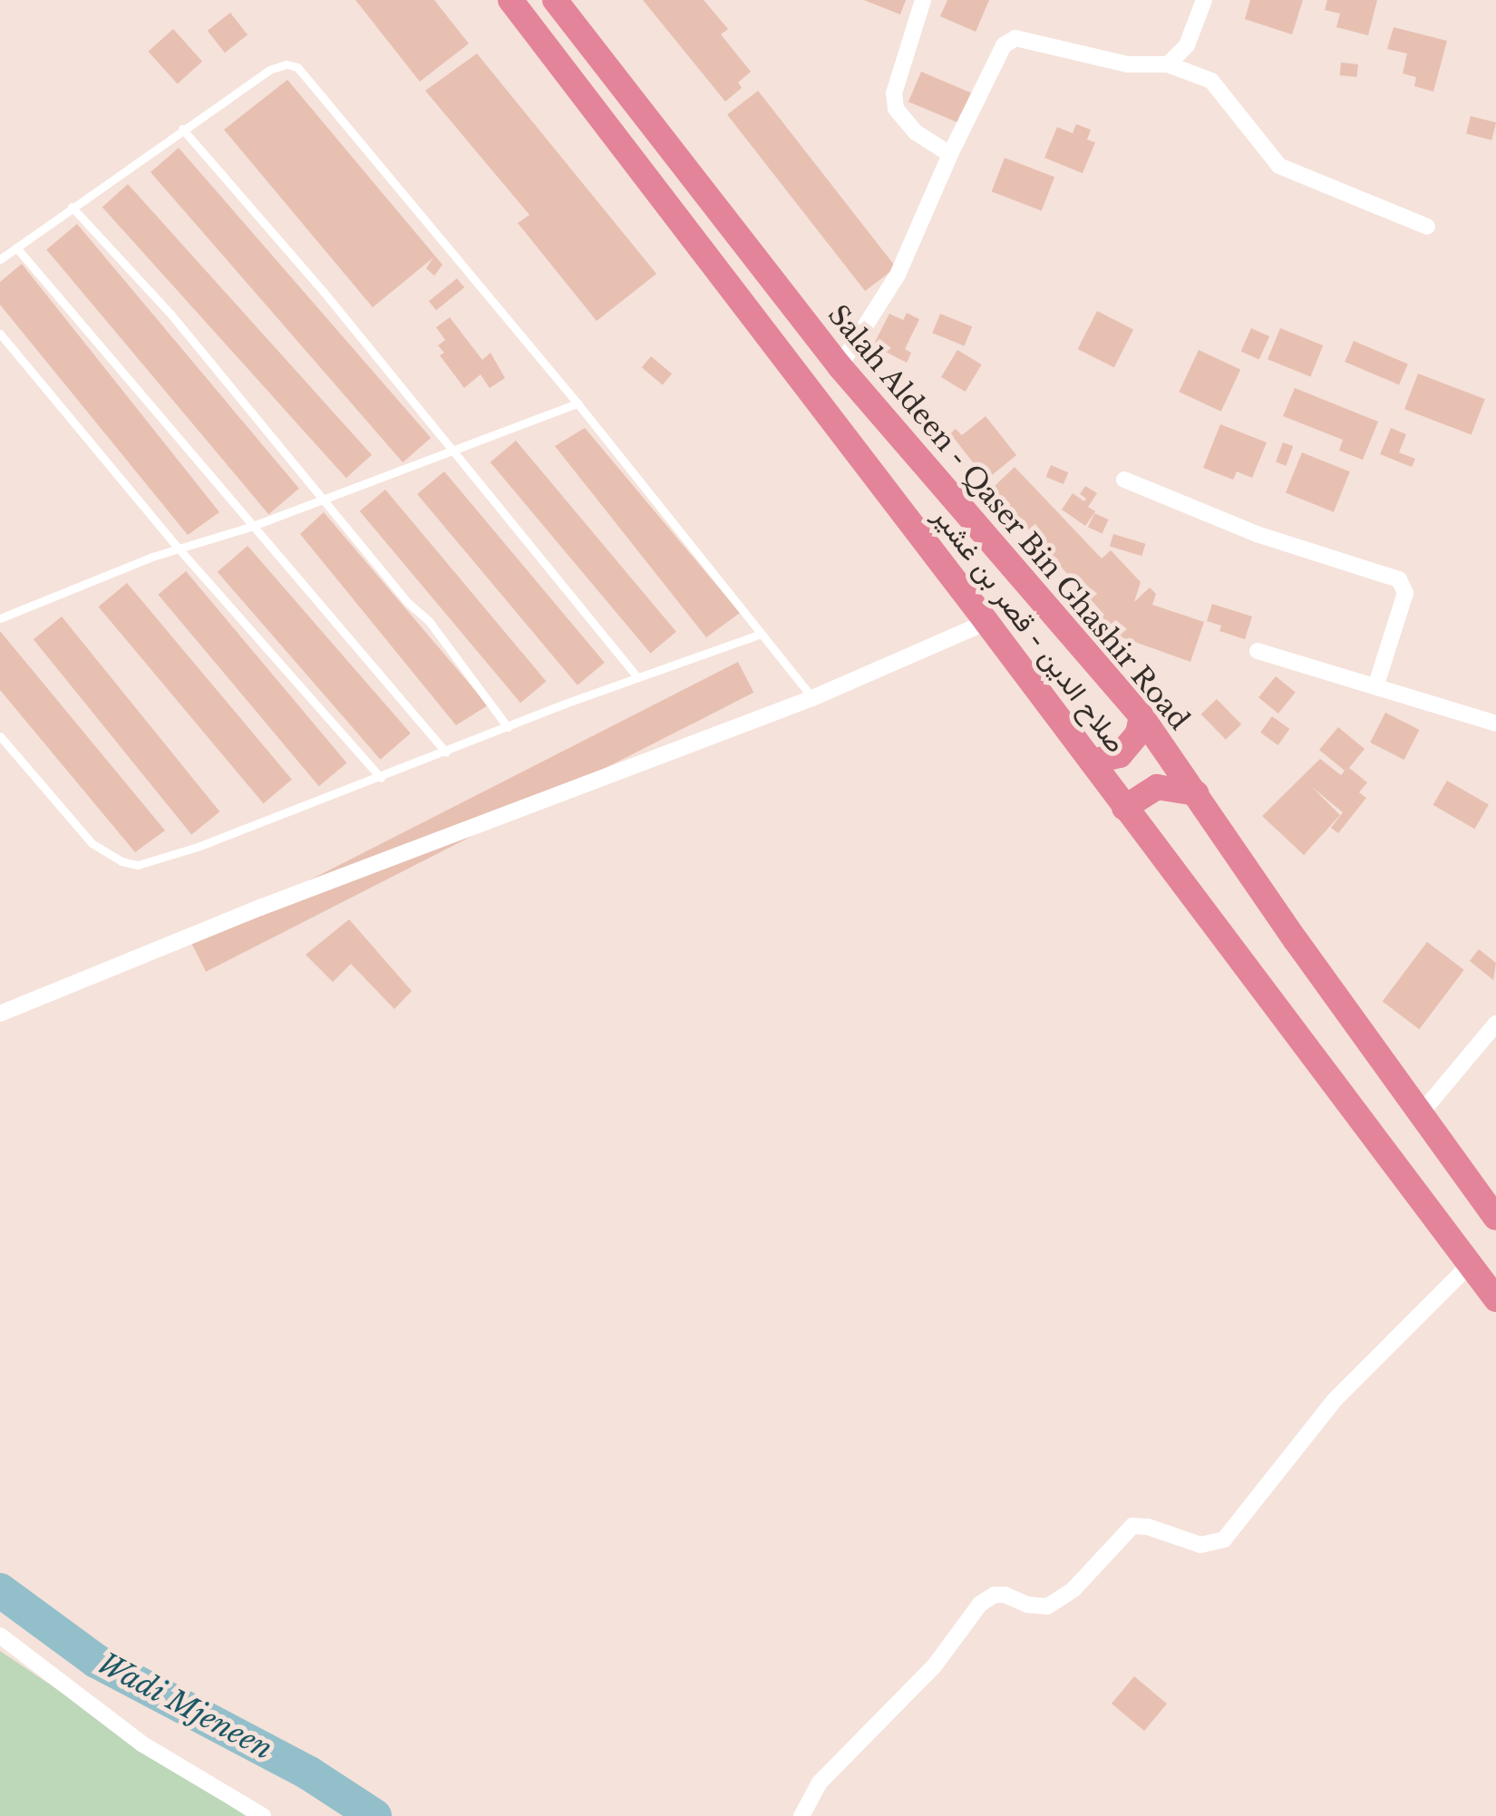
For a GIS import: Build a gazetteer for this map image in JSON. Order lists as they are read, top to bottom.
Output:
{
  "streets": {
    "highway": ["Salah Aldeen - Qaser Bin Ghashir Road", "صلاح الدين - قصر بن غشير"]
  },
  "water": ["Wadi Mjeneen"]
}
